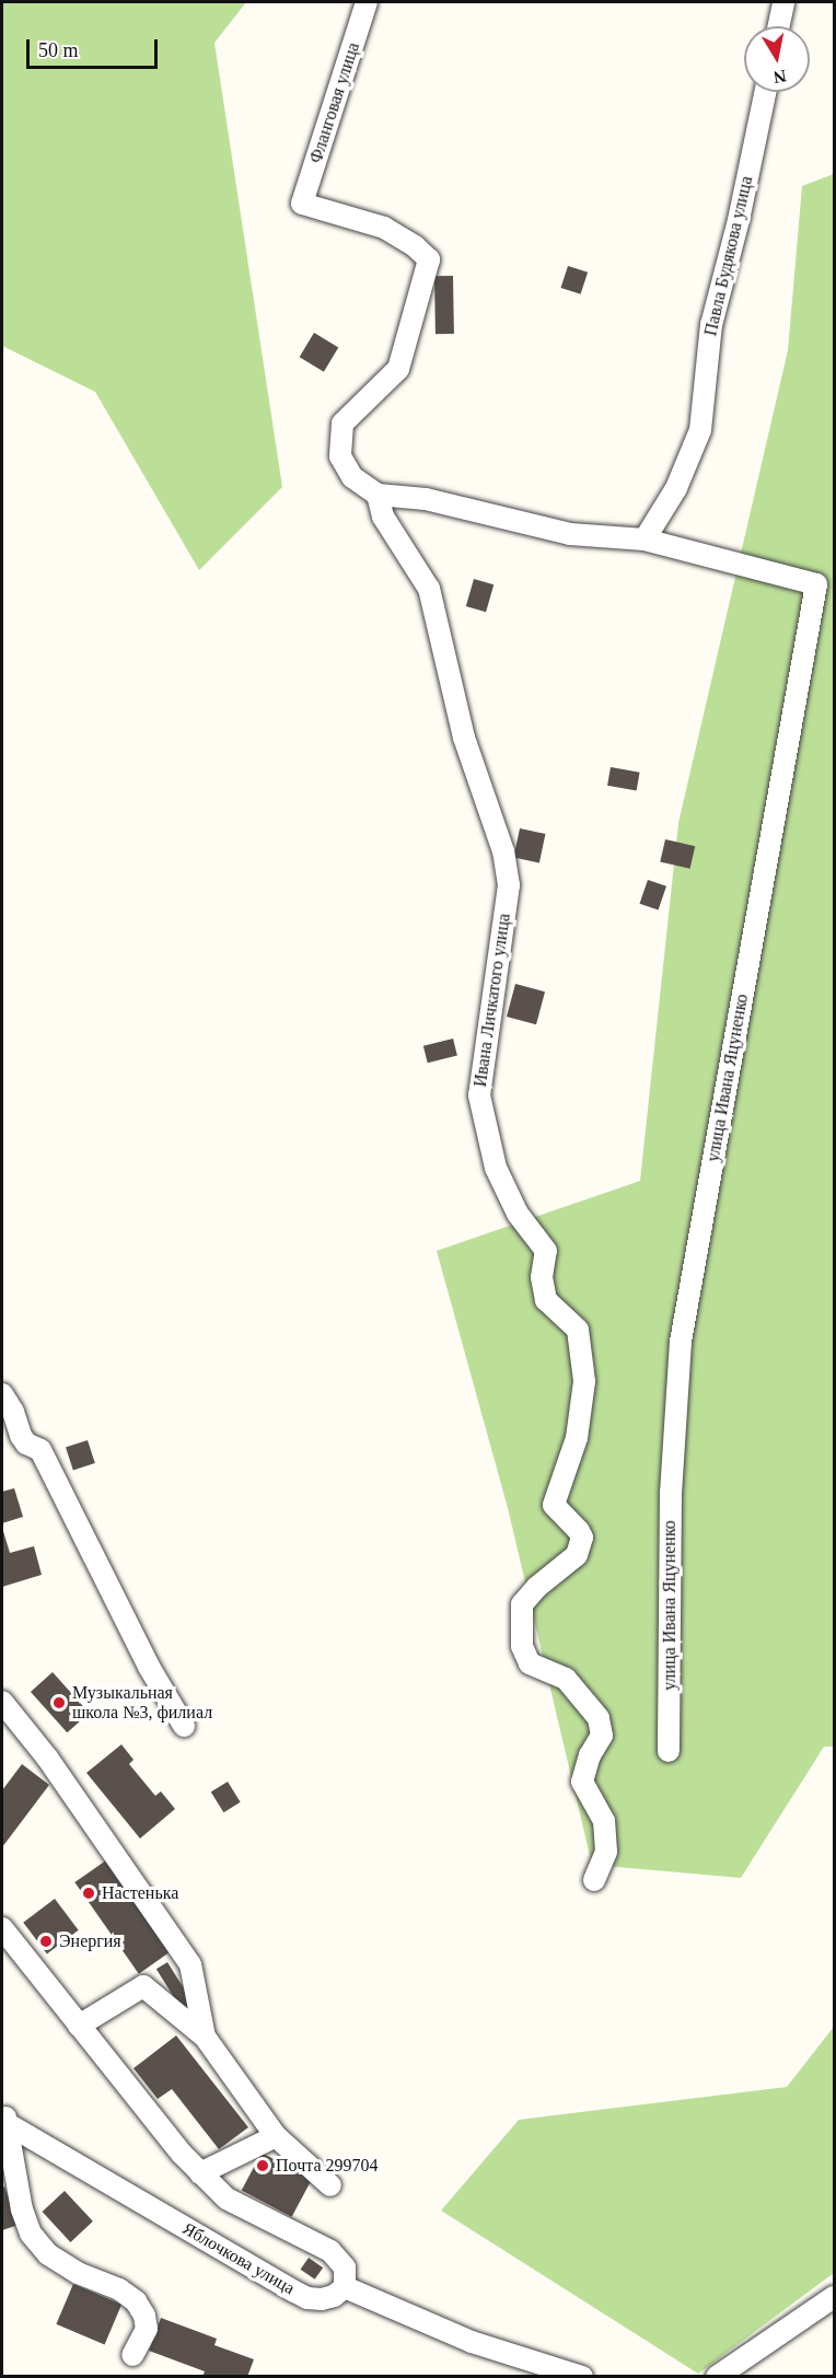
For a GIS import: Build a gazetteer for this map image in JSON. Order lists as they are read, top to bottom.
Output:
{
  "streets": {
    "street": [
      "Фланговая улица",
      "Павла Будякова улица",
      "Ивана Личкатого улица",
      "улица Ивана Яцуненко",
      "Яблочкова улица"
    ]
  },
  "crossings": [
    ["Фланговая улица", "Ивана Личкатого улица"],
    ["Павла Будякова улица", "улица Ивана Яцуненко"]
  ],
  "places": [
    "Музыкальная школа №3, филиал",
    "Настенька",
    "Энергия",
    "Почта 299704"
  ],
  "scale_bar": "50 m",
  "north": "bottom"
}
